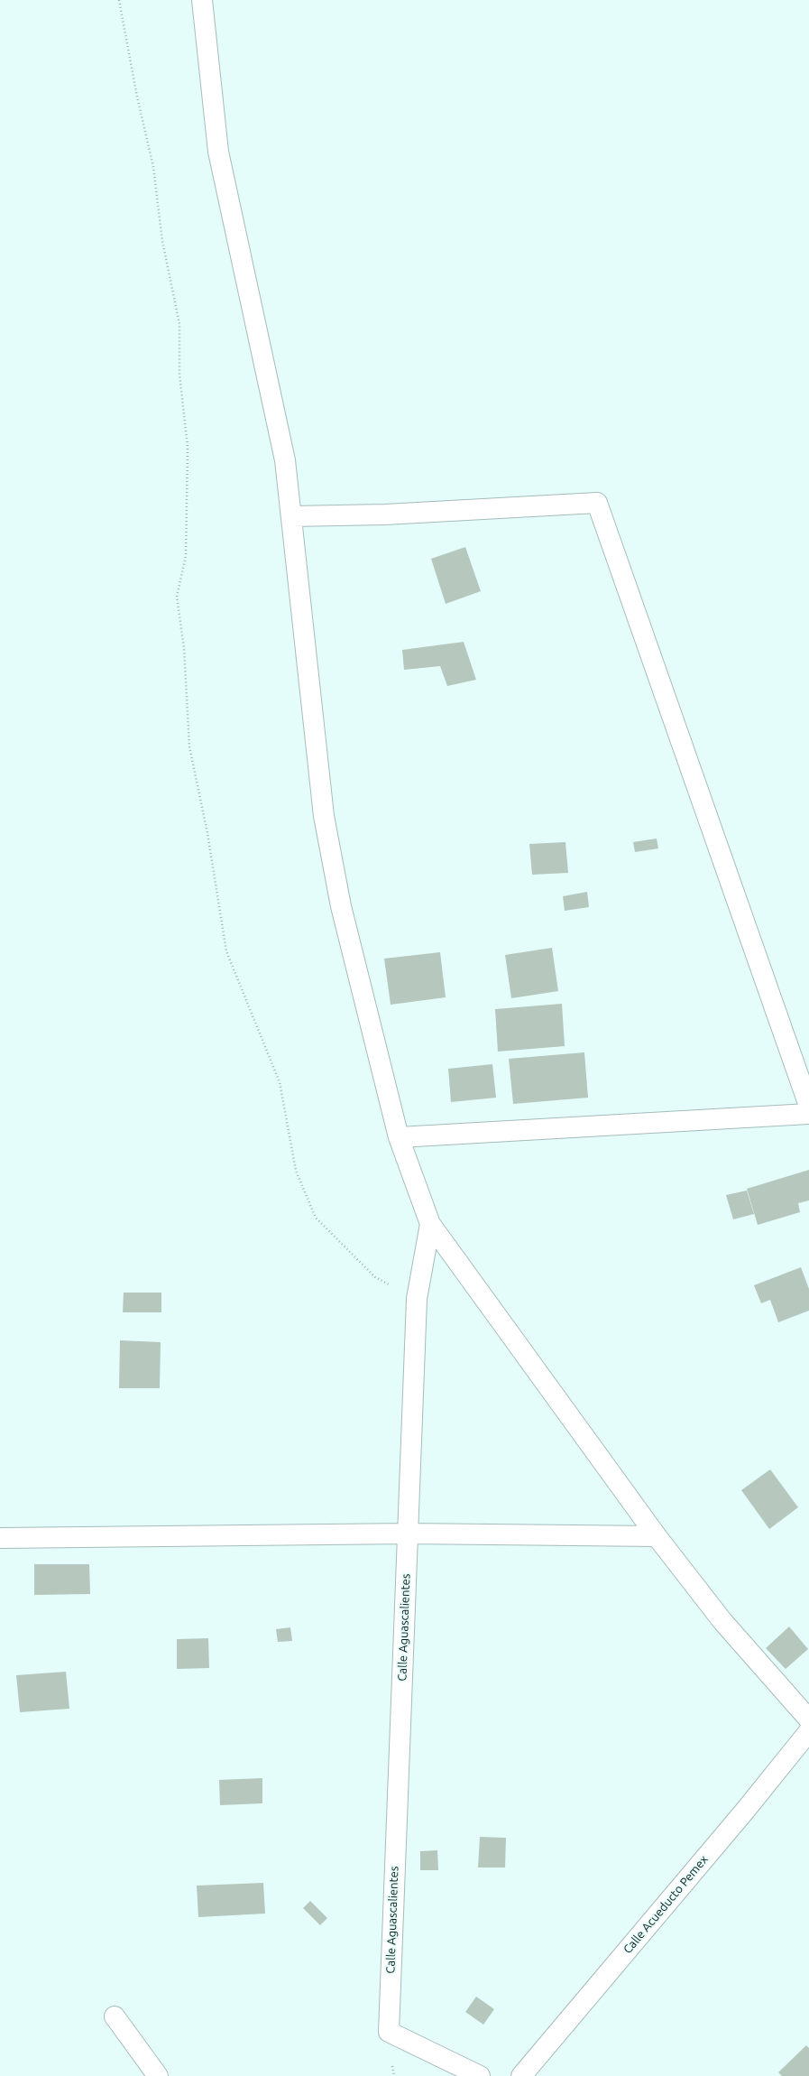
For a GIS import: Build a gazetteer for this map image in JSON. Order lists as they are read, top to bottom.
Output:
{
  "streets": {
    "street": ["Calle Aguascalientes", "Calle Acueducto Pemex"]
  }
}
